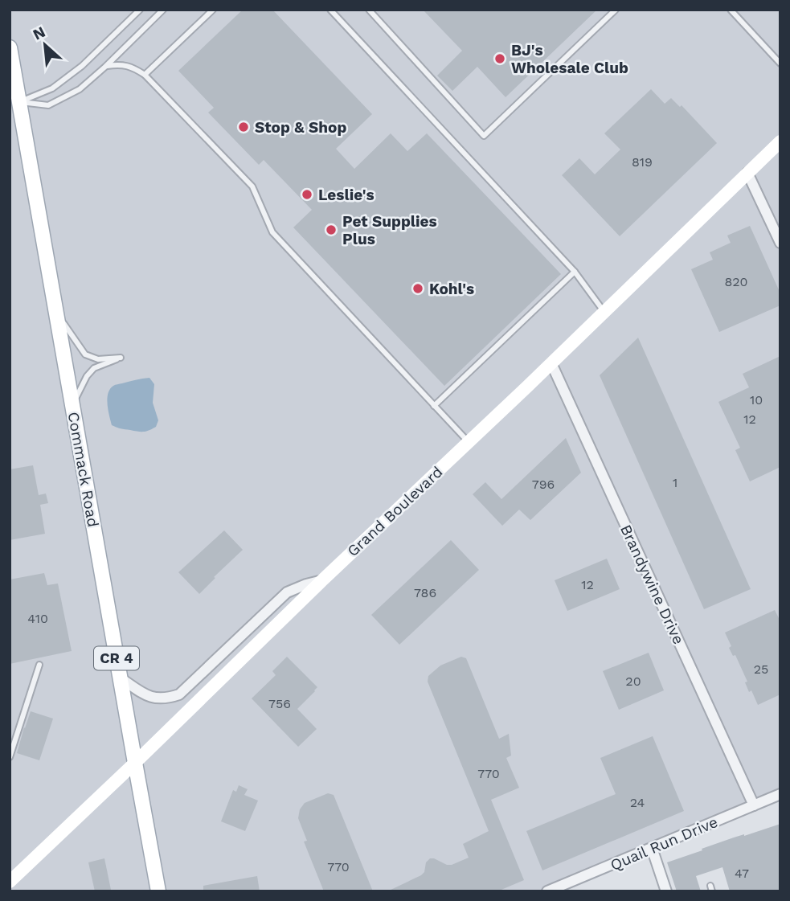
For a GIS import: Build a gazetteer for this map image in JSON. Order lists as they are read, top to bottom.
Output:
{
  "streets": {
    "main road": ["Commack Road", "CR 4"],
    "street": ["Grand Boulevard", "Brandywine Drive", "Quail Run Drive"]
  },
  "crossings": [
    ["Commack Road", "Grand Boulevard"],
    ["Grand Boulevard", "Brandywine Drive"],
    ["Brandywine Drive", "Quail Run Drive"]
  ],
  "places": [
    "BJ's Wholesale Club",
    "Stop & Shop",
    "Leslie's",
    "Pet Supplies Plus",
    "Kohl's"
  ],
  "house_numbers": [
    "819",
    "820",
    "10",
    "12",
    "1",
    "796",
    "12",
    "786",
    "410",
    "25",
    "20",
    "756",
    "770",
    "24",
    "770",
    "47"
  ],
  "north": "top left"
}
